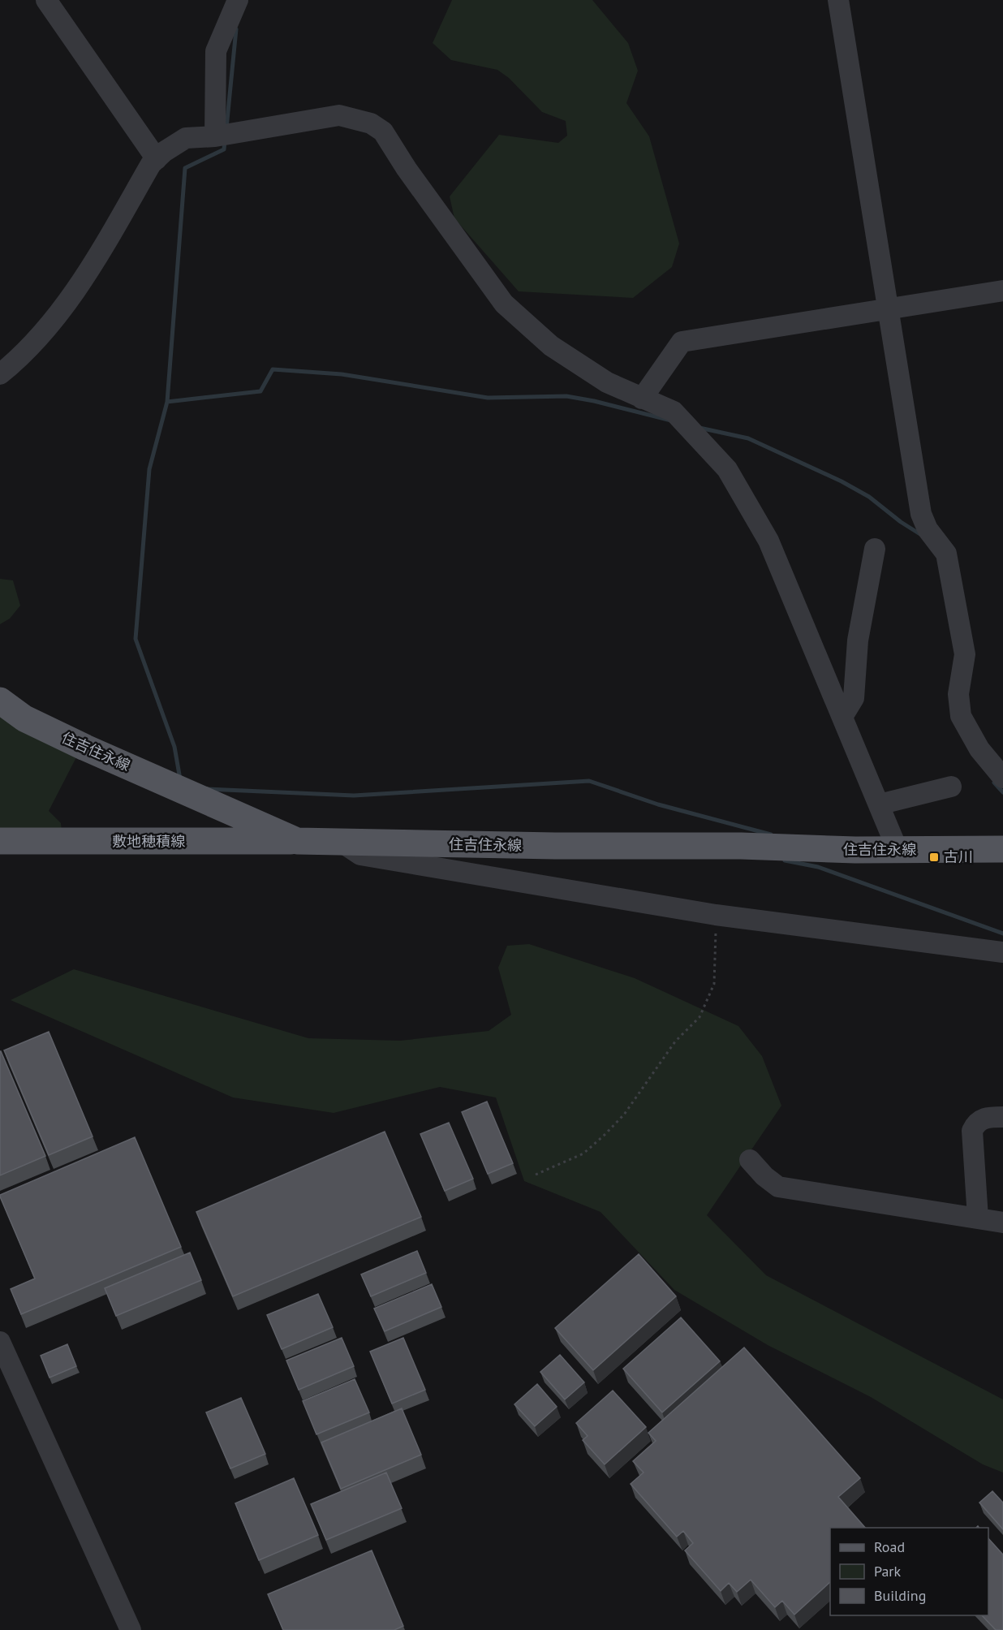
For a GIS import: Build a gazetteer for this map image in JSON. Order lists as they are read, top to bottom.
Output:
{
  "streets": {
    "main road": ["住吉住永線", "敷地穂積線"]
  },
  "crossings": [
    ["住吉住永線", "敷地穂積線"]
  ],
  "places": {
    "transit": ["古川"]
  },
  "legend": ["Road", "Park", "Building"]
}
